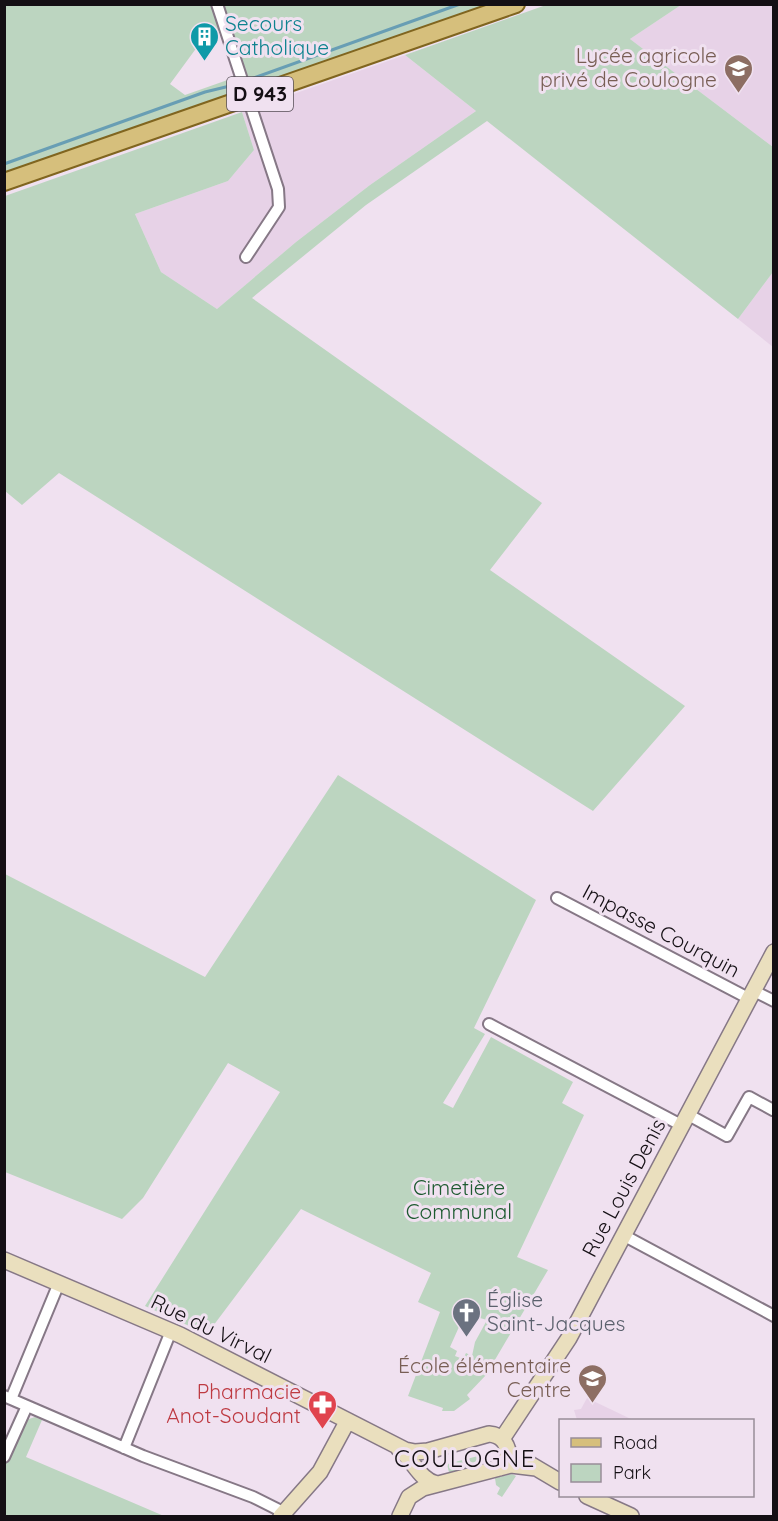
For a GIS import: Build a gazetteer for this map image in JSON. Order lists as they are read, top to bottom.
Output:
{
  "streets": {
    "main road": ["D 943"],
    "street": ["Impasse Courquin", "Rue Louis Denis", "Rue du Virval"]
  },
  "crossings": [
    ["Impasse Courquin", "Rue Louis Denis"]
  ],
  "districts": ["COULOGNE"],
  "parks": ["Cimetière Communal"],
  "places": {
    "building": ["Secours Catholique"],
    "school or university": ["Lycée agricole privé de Coulogne", "École élémentaire Centre"],
    "church": ["Église Saint-Jacques"],
    "pharmacy": ["Pharmacie Anot-Soudant"]
  },
  "legend": ["Road", "Park"]
}
